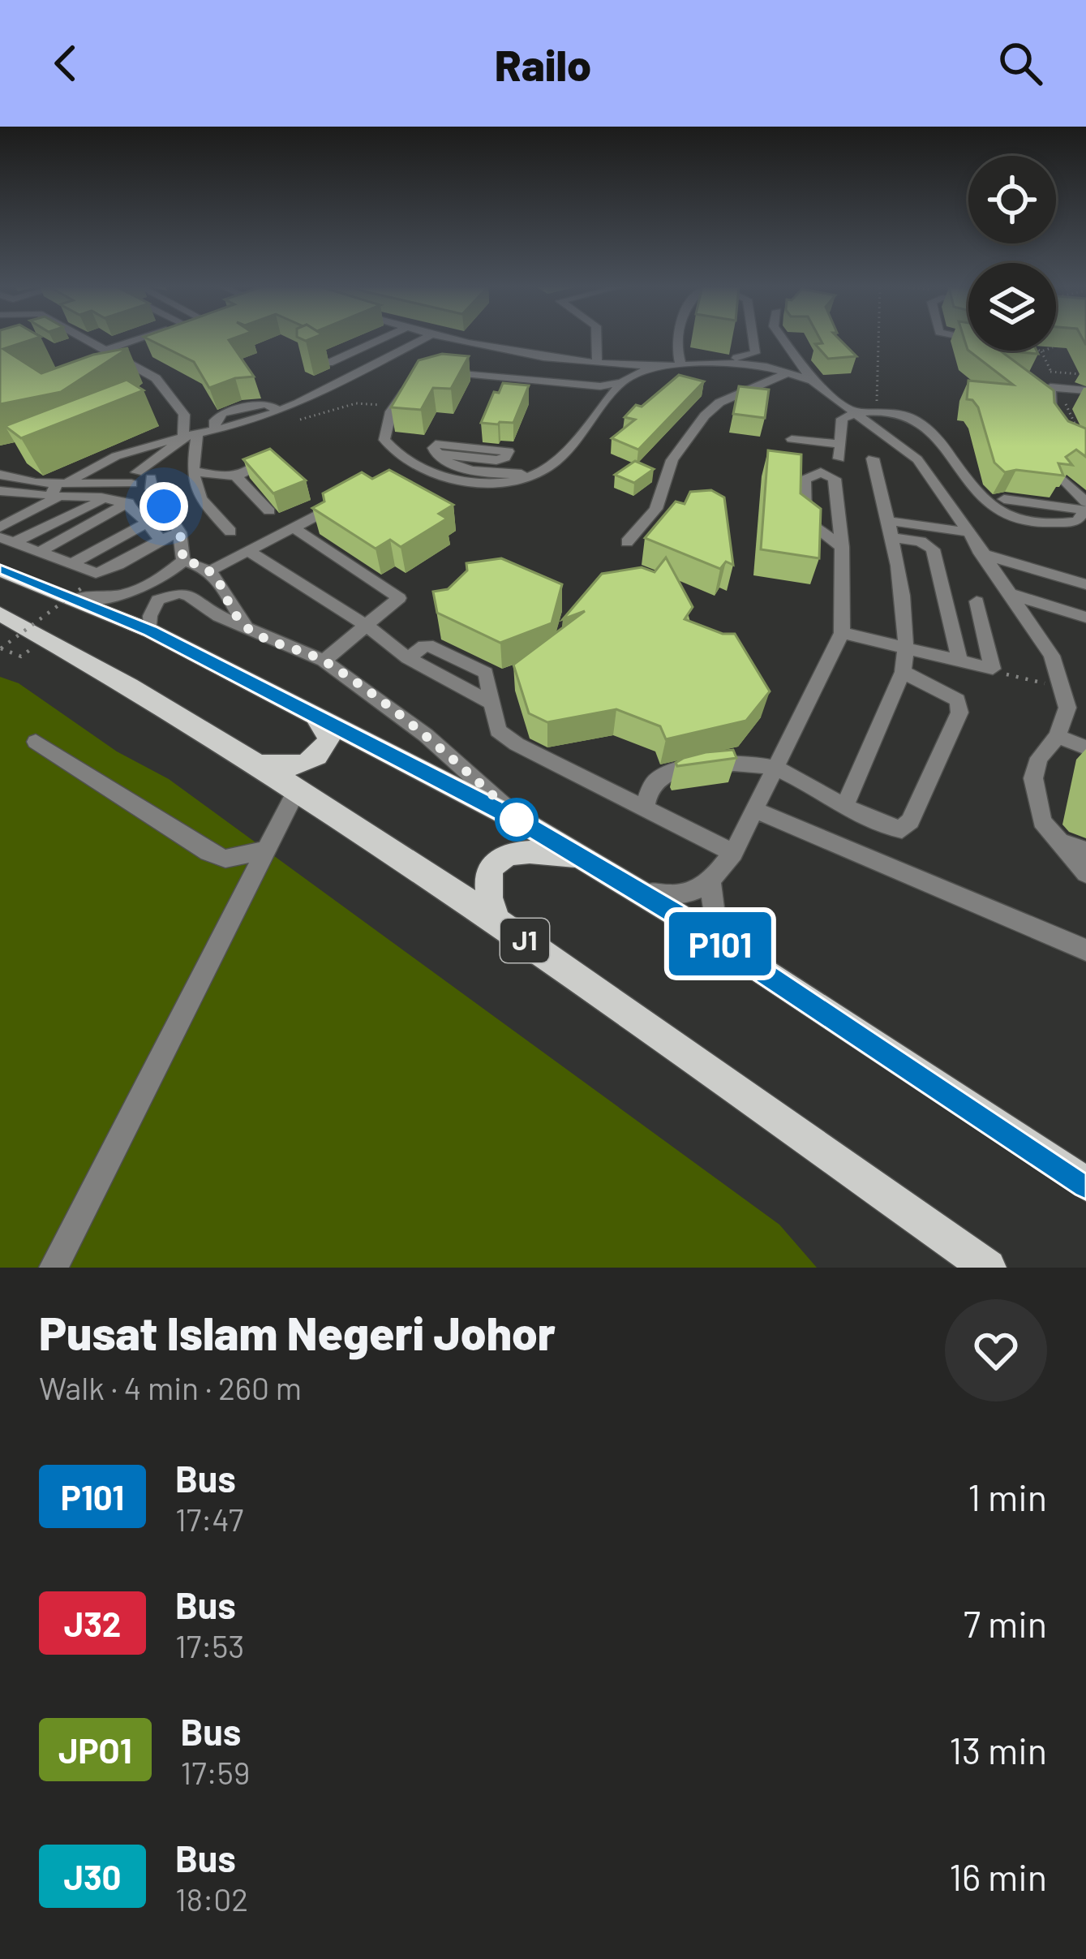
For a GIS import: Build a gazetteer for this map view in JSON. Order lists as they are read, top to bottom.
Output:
{
  "streets": {
    "main road": ["J1"]
  },
  "lines": ["bus line P101"],
  "page": {
    "header": "Railo",
    "on_map": "P101",
    "heading": ["Pusat Islam Negeri Johor", "Walk · 4 min · 260 m"],
    "list": [
      {
        "mark": "P101",
        "name": "Bus",
        "note": "17:47",
        "value": "1 min"
      },
      {
        "mark": "J32",
        "name": "Bus",
        "note": "17:53",
        "value": "7 min"
      },
      {
        "mark": "JPO1",
        "name": "Bus",
        "note": "17:59",
        "value": "13 min"
      },
      {
        "mark": "J30",
        "name": "Bus",
        "note": "18:02",
        "value": "16 min"
      }
    ]
  }
}
